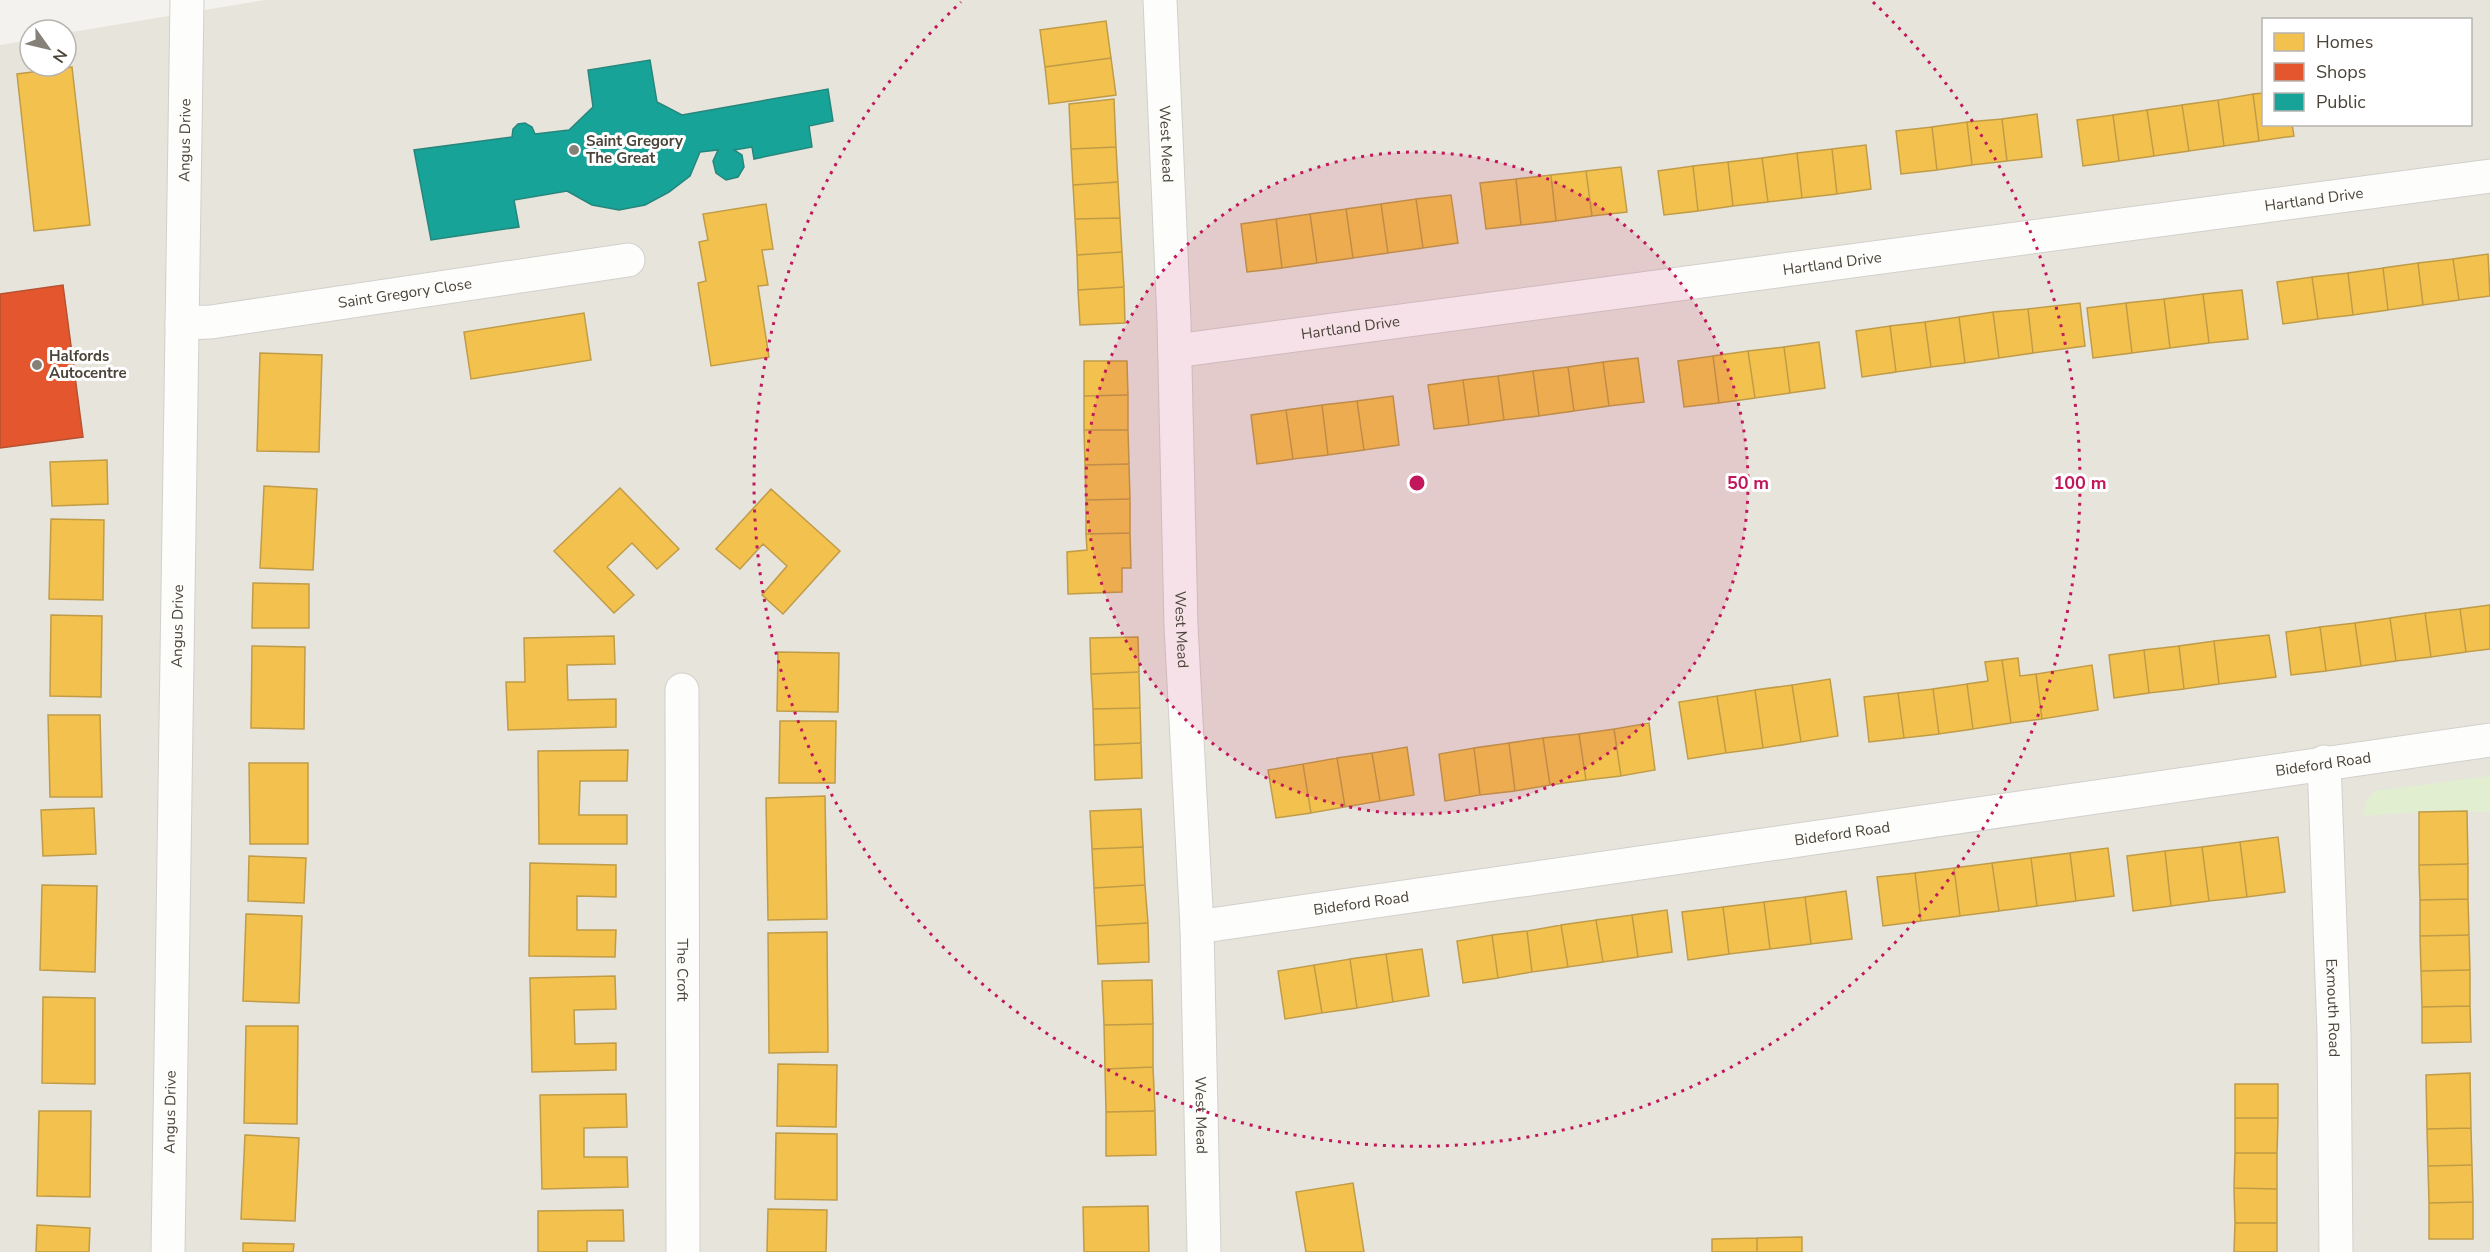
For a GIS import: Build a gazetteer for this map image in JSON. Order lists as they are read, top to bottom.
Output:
{
  "streets": {
    "street": [
      "Angus Drive",
      "West Mead",
      "Hartland Drive",
      "Saint Gregory Close",
      "Bideford Road",
      "The Croft",
      "Exmouth Road"
    ]
  },
  "crossings": [
    ["Angus Drive", "Saint Gregory Close"],
    ["West Mead", "Hartland Drive"],
    ["West Mead", "Bideford Road"],
    ["Bideford Road", "Exmouth Road"]
  ],
  "places": ["Saint Gregory The Great", "Halfords Autocentre"],
  "legend": ["Homes", "Shops", "Public"],
  "north": "bottom right",
  "rings": ["50 m", "100 m"]
}
